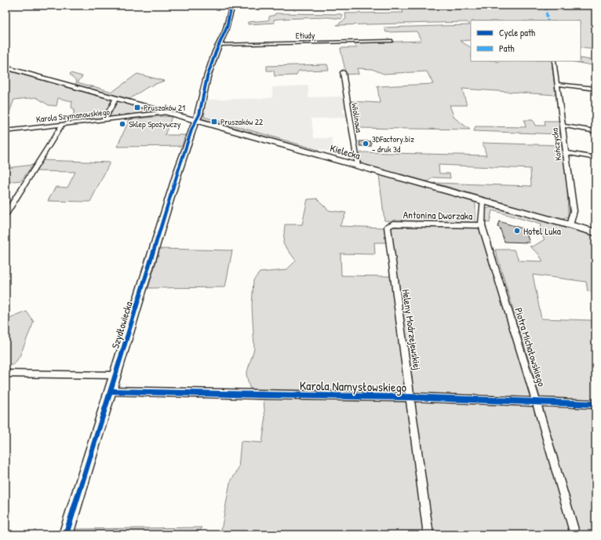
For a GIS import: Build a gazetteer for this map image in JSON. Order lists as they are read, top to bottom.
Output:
{
  "streets": {
    "street": [
      "Etiudy",
      "Karola Szymanowskiego",
      "Wiolinowa",
      "Kończycka",
      "Kielecka",
      "Antonina Dworzaka",
      "Szydłowiecka",
      "Heleny Modrzejewskiej",
      "Piotra Michałowskiego",
      "Karola Namysłowskiego"
    ]
  },
  "crossings": [
    ["Etiudy", "Szydłowiecka"],
    ["Karola Szymanowskiego", "Kielecka"],
    ["Wiolinowa", "Kielecka"],
    ["Kończycka", "Kielecka"],
    ["Kielecka", "Szydłowiecka"],
    ["Kielecka", "Piotra Michałowskiego"],
    ["Antonina Dworzaka", "Heleny Modrzejewskiej"],
    ["Antonina Dworzaka", "Piotra Michałowskiego"],
    ["Szydłowiecka", "Karola Namysłowskiego"],
    ["Heleny Modrzejewskiej", "Karola Namysłowskiego"],
    ["Piotra Michałowskiego", "Karola Namysłowskiego"]
  ],
  "places": {
    "transit": ["Pruszaków 21", "Pruszaków 22"],
    "other": ["Sklep Spożywczy", "3DFactory.biz - druk 3d", "Hotel Luka"]
  },
  "legend": ["Cycle path", "Path"]
}
